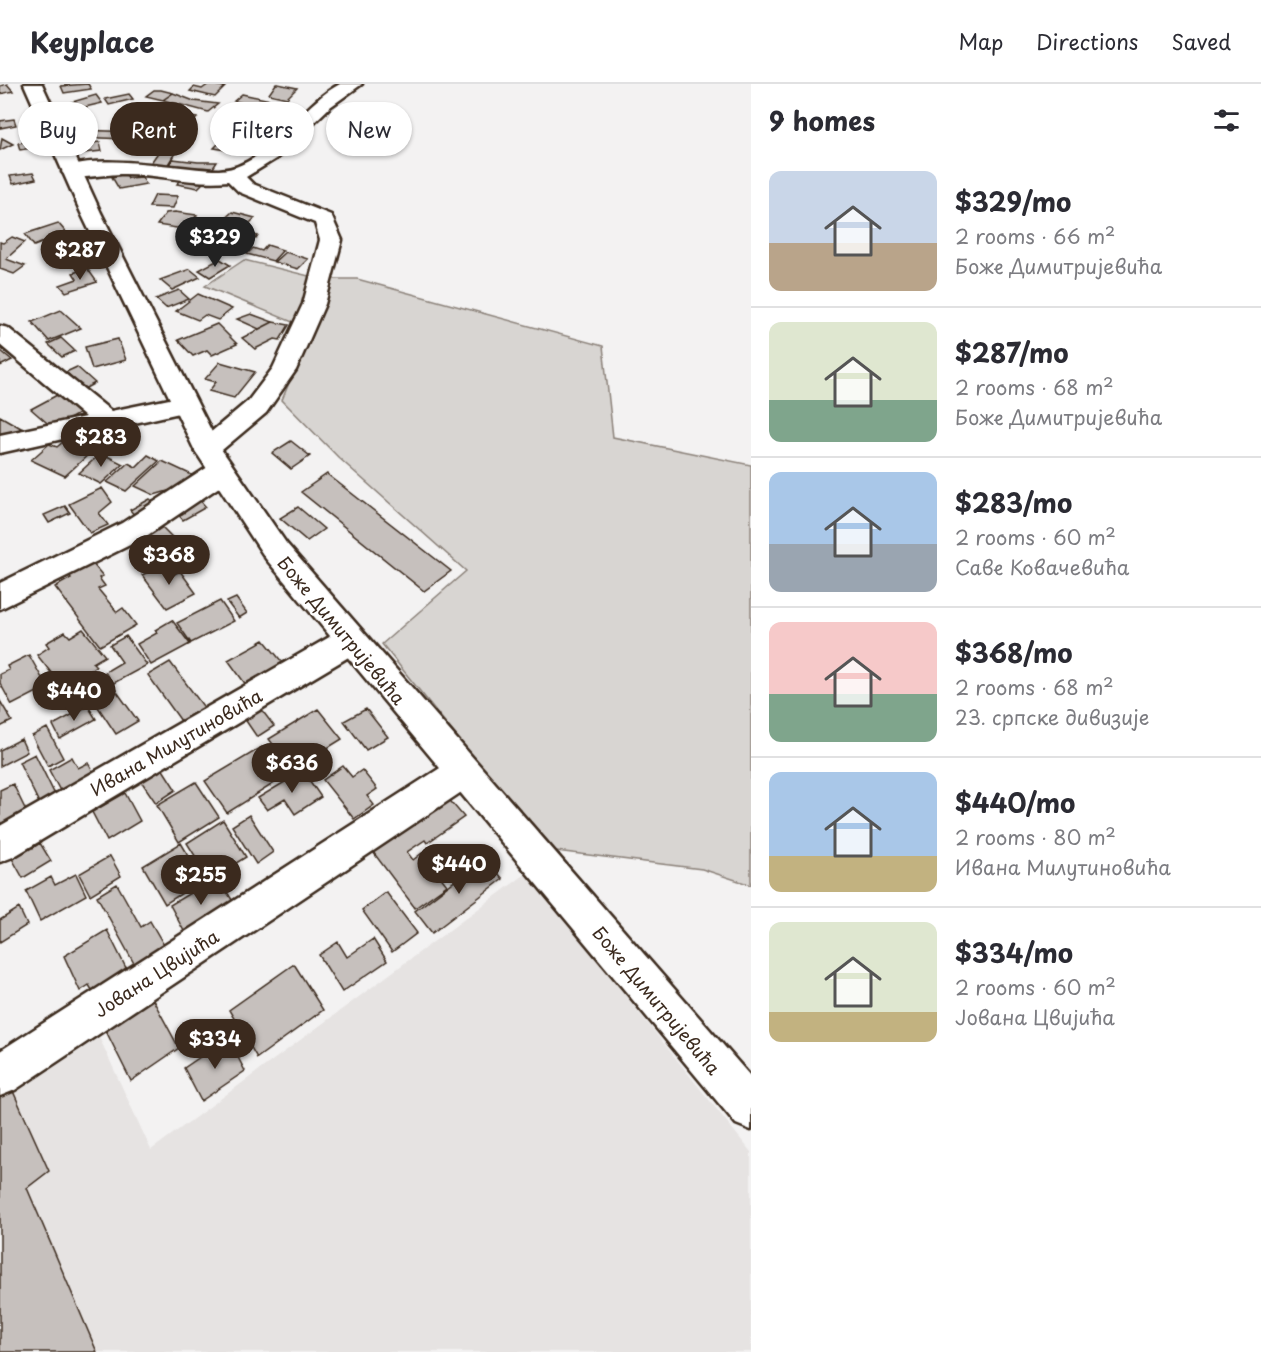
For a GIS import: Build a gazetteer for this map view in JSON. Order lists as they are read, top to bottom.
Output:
{
  "streets": {
    "street": ["Боже Димитријевића", "Ивана Милутиновића", "Јована Цвијића"]
  },
  "crossings": [
    ["Боже Димитријевића", "Ивана Милутиновића"],
    ["Боже Димитријевића", "Јована Цвијића"]
  ],
  "page": {
    "header": "Keyplace",
    "nav": ["Map", "Directions", "Saved"],
    "heading": "9 homes",
    "chip": [
      "Buy",
      "Rent",
      "Filters",
      "New"
    ],
    "list": [
      {
        "name": "$329/mo",
        "note": "2 rooms · 66 m² · Боже Димитријевића"
      },
      {
        "name": "$287/mo",
        "note": "2 rooms · 68 m² · Боже Димитријевића"
      },
      {
        "name": "$283/mo",
        "note": "2 rooms · 60 m² · Саве Ковачевића"
      },
      {
        "name": "$368/mo",
        "note": "2 rooms · 68 m² · 23. српске дивизије"
      },
      {
        "name": "$440/mo",
        "note": "2 rooms · 80 m² · Ивана Милутиновића"
      },
      {
        "name": "$334/mo",
        "note": "2 rooms · 60 m² · Јована Цвијића"
      }
    ],
    "price": [
      "$329",
      "$287",
      "$283",
      "$368",
      "$440",
      "$636",
      "$440",
      "$255",
      "$334"
    ]
  }
}
